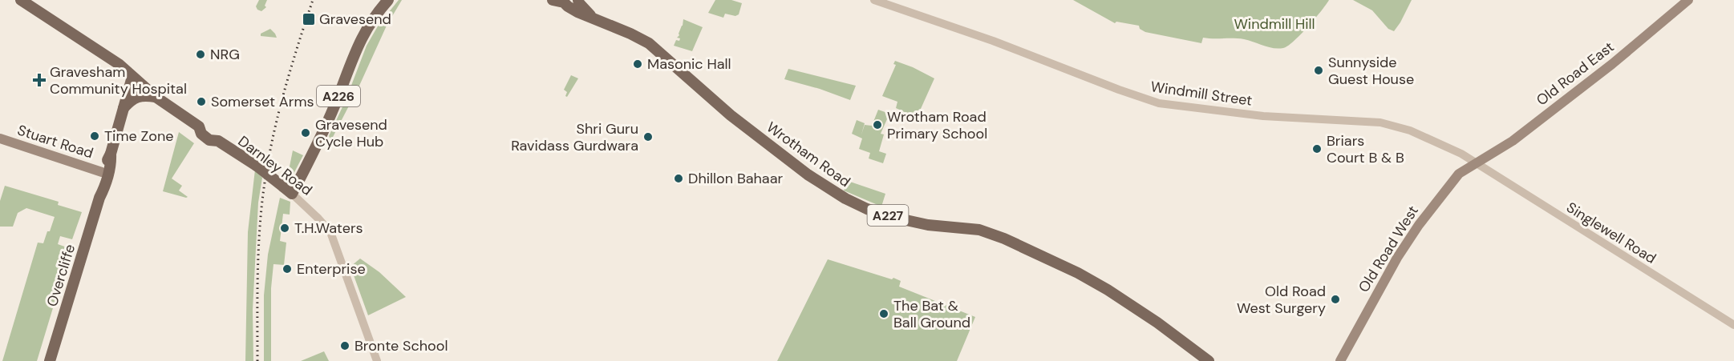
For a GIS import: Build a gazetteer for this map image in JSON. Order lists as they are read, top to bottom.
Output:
{
  "streets": {
    "main road": [
      "Old Road East",
      "A226",
      "Stuart Road",
      "Wrotham Road",
      "Darnley Road",
      "A227",
      "Old Road West",
      "Overcliffe"
    ],
    "street": ["Windmill Street", "Singlewell Road"]
  },
  "crossings": [
    ["Old Road East", "Windmill Street"],
    ["Old Road East", "Singlewell Road"],
    ["Old Road East", "Old Road West"],
    ["Windmill Street", "Singlewell Road"],
    ["Windmill Street", "Old Road West"],
    ["A226", "Darnley Road"],
    ["Singlewell Road", "Old Road West"]
  ],
  "parks": ["Windmill Hill"],
  "places": {
    "transit": ["Gravesend"],
    "other": [
      "NRG",
      "Masonic Hall",
      "Sunnyside Guest House",
      "Somerset Arms",
      "Wrotham Road Primary School",
      "Gravesend Cycle Hub",
      "Time Zone",
      "Shri Guru Ravidass Gurdwara",
      "Briars Court B & B",
      "Dhillon Bahaar",
      "T.H.Waters",
      "Enterprise",
      "Old Road West Surgery",
      "The Bat & Ball Ground",
      "Bronte School"
    ],
    "health": ["Gravesham Community Hospital"]
  }
}
